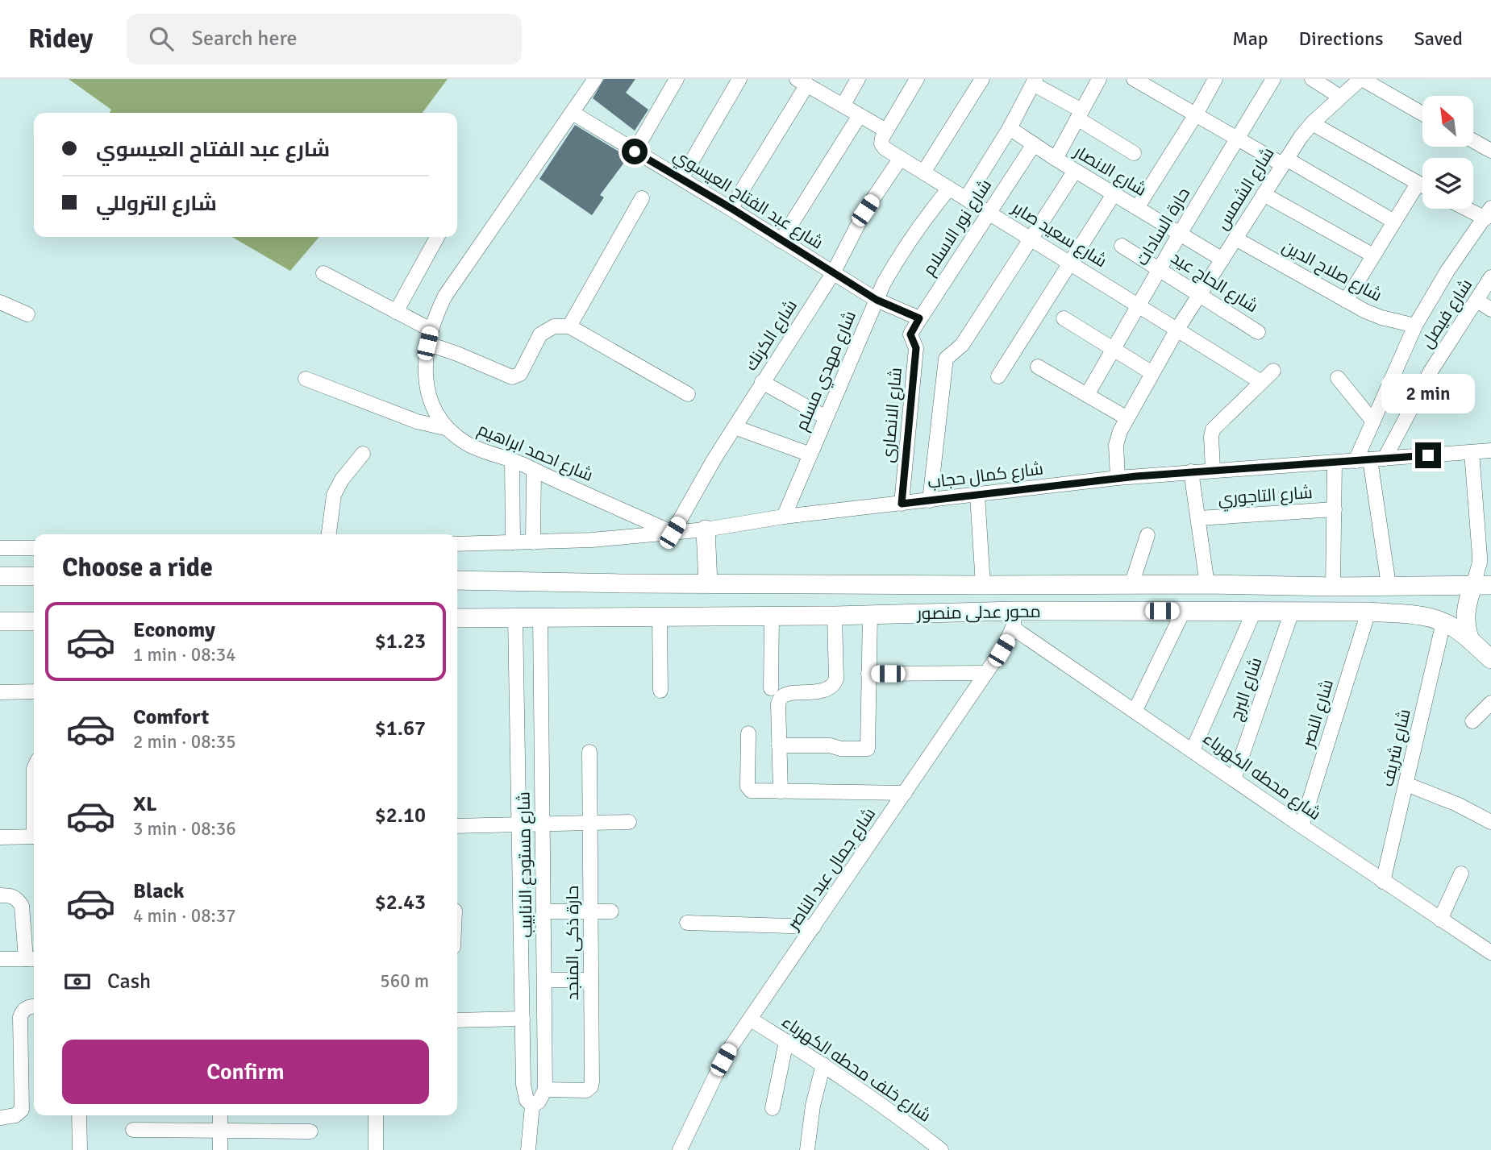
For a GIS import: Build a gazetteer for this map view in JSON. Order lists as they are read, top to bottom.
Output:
{
  "streets": {
    "main road": ["محور عدلى منصور"],
    "street": [
      "شارع الانصار",
      "شارع الشمس",
      "شارع عبد الفتاح العيسوي",
      "حارة السادات",
      "شارع نور الاسلام",
      "شارع سعيد صابر",
      "شارع صلاح الدين",
      "شارع الحاج عيد",
      "شارع فيصل",
      "شارع الكرنك",
      "شارع مهدي مسلم",
      "شارع الانصارى",
      "شارع احمد ابراهيم",
      "شارع كمال حجاب",
      "شارع التاجوري",
      "شارع البرج",
      "شارع النصر",
      "شارع شريف",
      "شارع محطه الكهرباء",
      "شارع مستودع الانابيب",
      "شارع جمال عبد الناصر",
      "حارة ذكى المنجد",
      "شارع خلف محطه الكهرباء"
    ]
  },
  "crossings": [
    ["شارع الانصار", "شارع الشمس"],
    ["شارع الانصار", "حارة السادات"],
    ["شارع الانصار", "شارع نور الاسلام"],
    ["شارع الشمس", "شارع سعيد صابر"],
    ["شارع الشمس", "شارع صلاح الدين"],
    ["شارع الشمس", "شارع الحاج عيد"],
    ["شارع الشمس", "شارع كمال حجاب"],
    ["شارع عبد الفتاح العيسوي", "شارع نور الاسلام"],
    ["شارع عبد الفتاح العيسوي", "شارع الكرنك"],
    ["شارع عبد الفتاح العيسوي", "شارع مهدي مسلم"],
    ["شارع عبد الفتاح العيسوي", "شارع احمد ابراهيم"],
    ["حارة السادات", "شارع سعيد صابر"],
    ["حارة السادات", "شارع الحاج عيد"],
    ["شارع نور الاسلام", "شارع سعيد صابر"],
    ["شارع نور الاسلام", "شارع الانصارى"],
    ["شارع سعيد صابر", "شارع الكرنك"],
    ["شارع سعيد صابر", "شارع مهدي مسلم"],
    ["شارع فيصل", "شارع كمال حجاب"],
    ["شارع الكرنك", "شارع احمد ابراهيم"],
    ["شارع الكرنك", "شارع كمال حجاب"],
    ["شارع مهدي مسلم", "شارع كمال حجاب"],
    ["شارع الانصارى", "شارع كمال حجاب"],
    ["شارع احمد ابراهيم", "شارع كمال حجاب"],
    ["محور عدلى منصور", "شارع البرج"],
    ["محور عدلى منصور", "شارع النصر"],
    ["محور عدلى منصور", "شارع شريف"],
    ["محور عدلى منصور", "شارع محطه الكهرباء"],
    ["محور عدلى منصور", "شارع مستودع الانابيب"],
    ["محور عدلى منصور", "شارع جمال عبد الناصر"],
    ["شارع البرج", "شارع محطه الكهرباء"],
    ["شارع النصر", "شارع محطه الكهرباء"],
    ["شارع شريف", "شارع محطه الكهرباء"],
    ["شارع محطه الكهرباء", "شارع جمال عبد الناصر"],
    ["شارع مستودع الانابيب", "حارة ذكى المنجد"],
    ["شارع جمال عبد الناصر", "شارع خلف محطه الكهرباء"]
  ],
  "north": "top left",
  "page": {
    "header": "Ridey",
    "search": "Search here",
    "nav": ["Map", "Directions", "Saved"],
    "banner": ["شارع عبد الفتاح العيسوي", "شارع التروللي"],
    "bubble": "2 min",
    "heading": "Choose a ride",
    "list": [
      {
        "name": "Economy",
        "note": "1 min · 08:34",
        "value": "$1.23"
      },
      {
        "name": "Comfort",
        "note": "2 min · 08:35",
        "value": "$1.67"
      },
      {
        "name": "XL",
        "note": "3 min · 08:36",
        "value": "$2.10"
      },
      {
        "name": "Black",
        "note": "4 min · 08:37",
        "value": "$2.43"
      }
    ],
    "pay": ["Cash", "560 m"],
    "buttons": "Confirm"
  }
}
